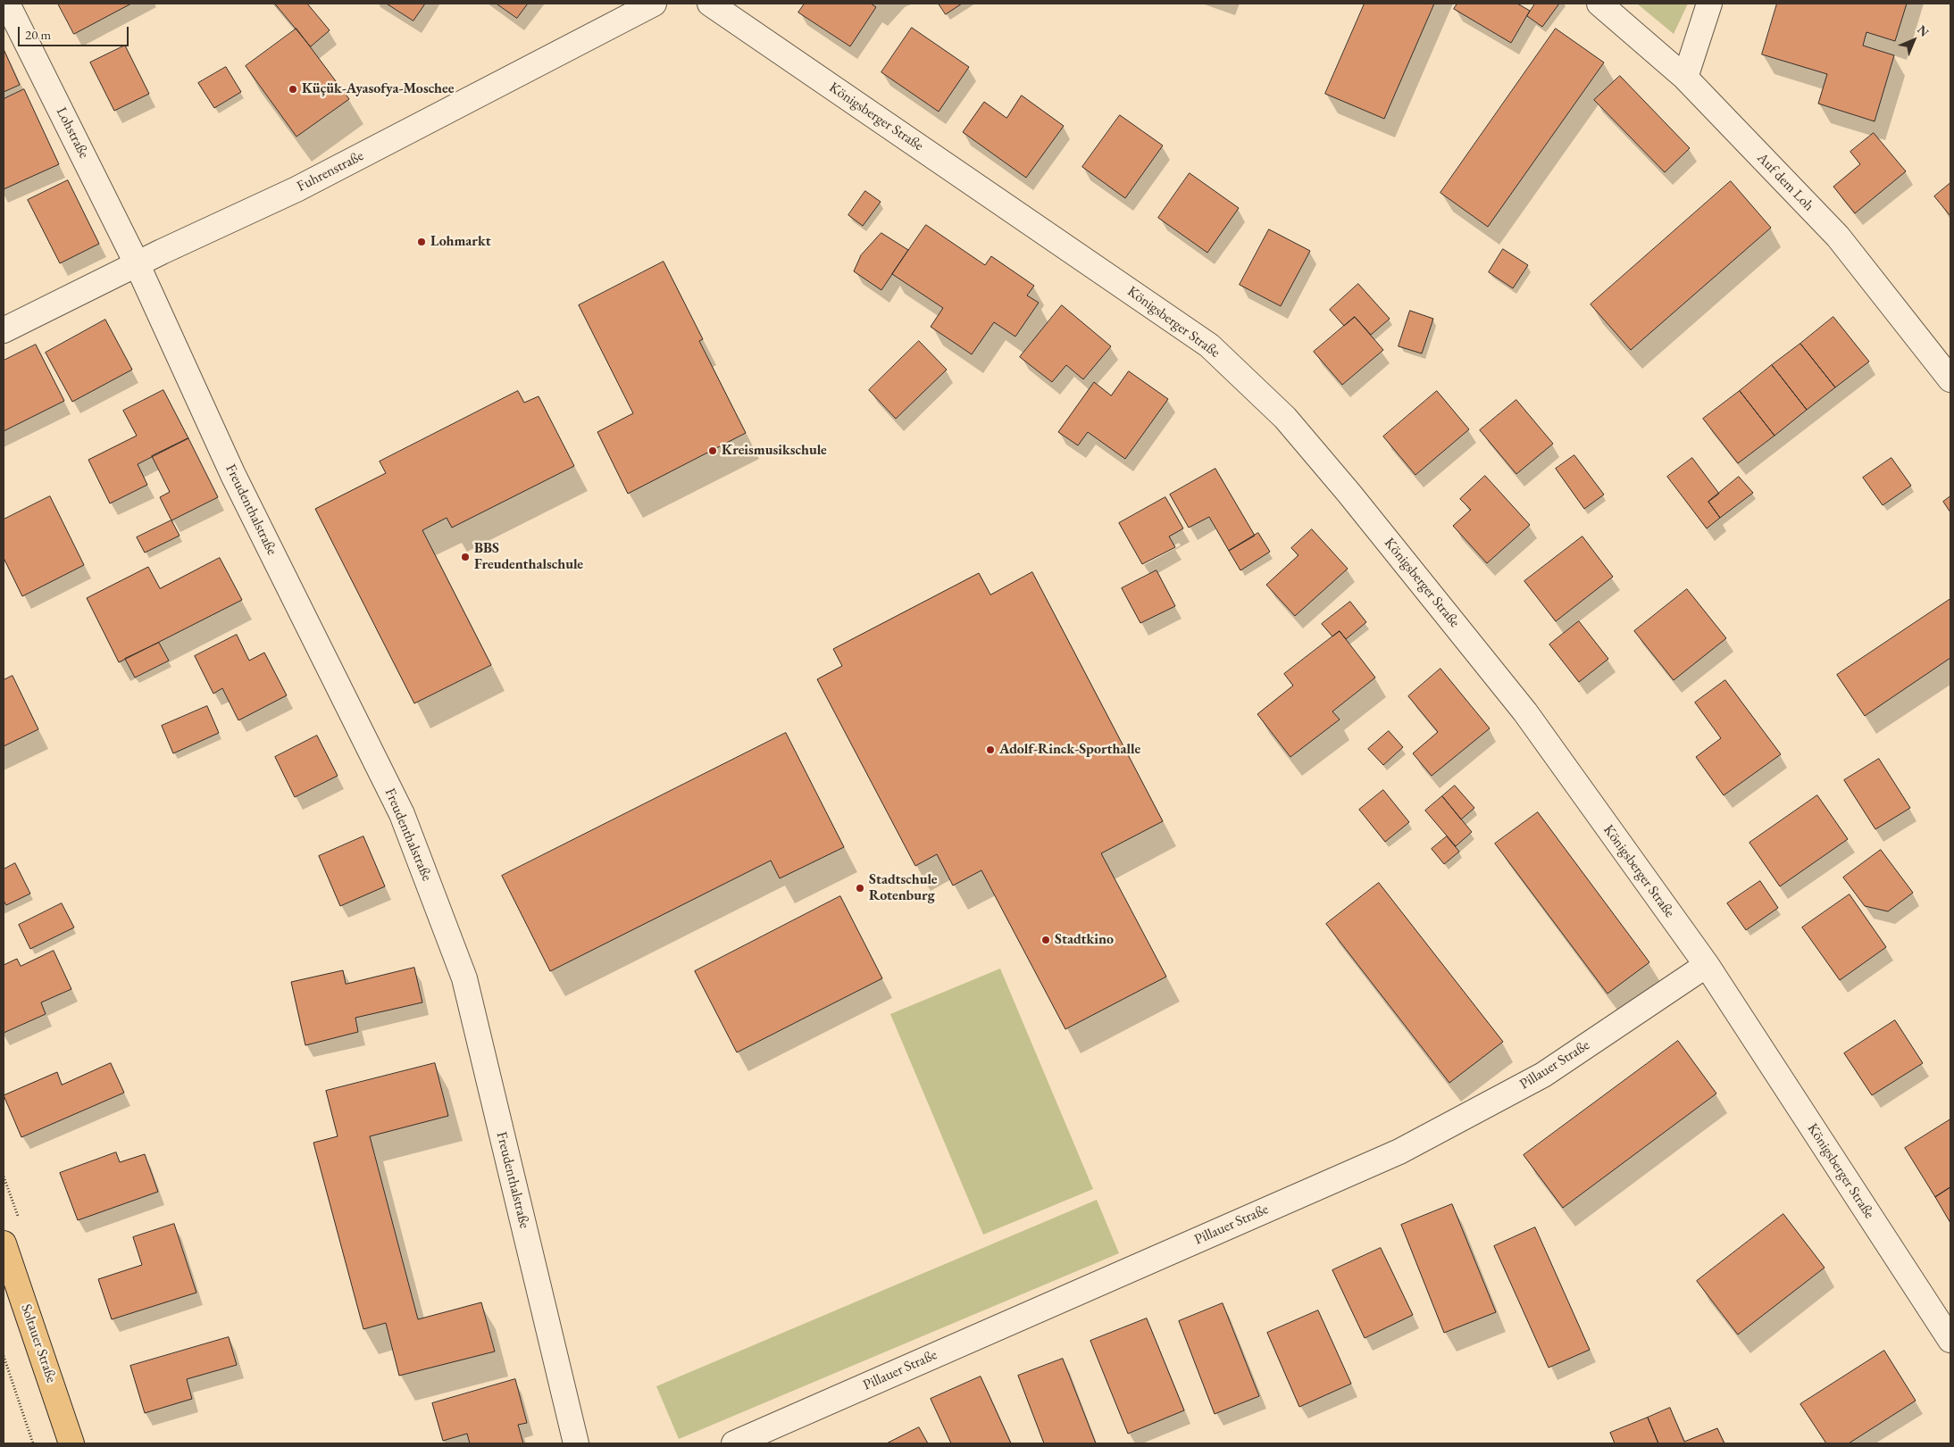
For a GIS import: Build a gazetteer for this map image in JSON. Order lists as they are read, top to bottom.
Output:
{
  "streets": {
    "main road": ["Soltauer Straße"],
    "street": [
      "Königsberger Straße",
      "Lohstraße",
      "Fuhrenstraße",
      "Auf dem Loh",
      "Freudenthalstraße",
      "Pillauer Straße"
    ]
  },
  "crossings": [
    ["Königsberger Straße", "Pillauer Straße"],
    ["Lohstraße", "Fuhrenstraße"],
    ["Lohstraße", "Freudenthalstraße"],
    ["Fuhrenstraße", "Freudenthalstraße"]
  ],
  "places": [
    "Küçük-Ayasofya-Moschee",
    "Lohmarkt",
    "Kreismusikschule",
    "BBS Freudenthalschule",
    "Adolf-Rinck-Sporthalle",
    "Stadtschule Rotenburg",
    "Stadtkino"
  ],
  "scale_bar": "20 m",
  "north": "top right"
}
